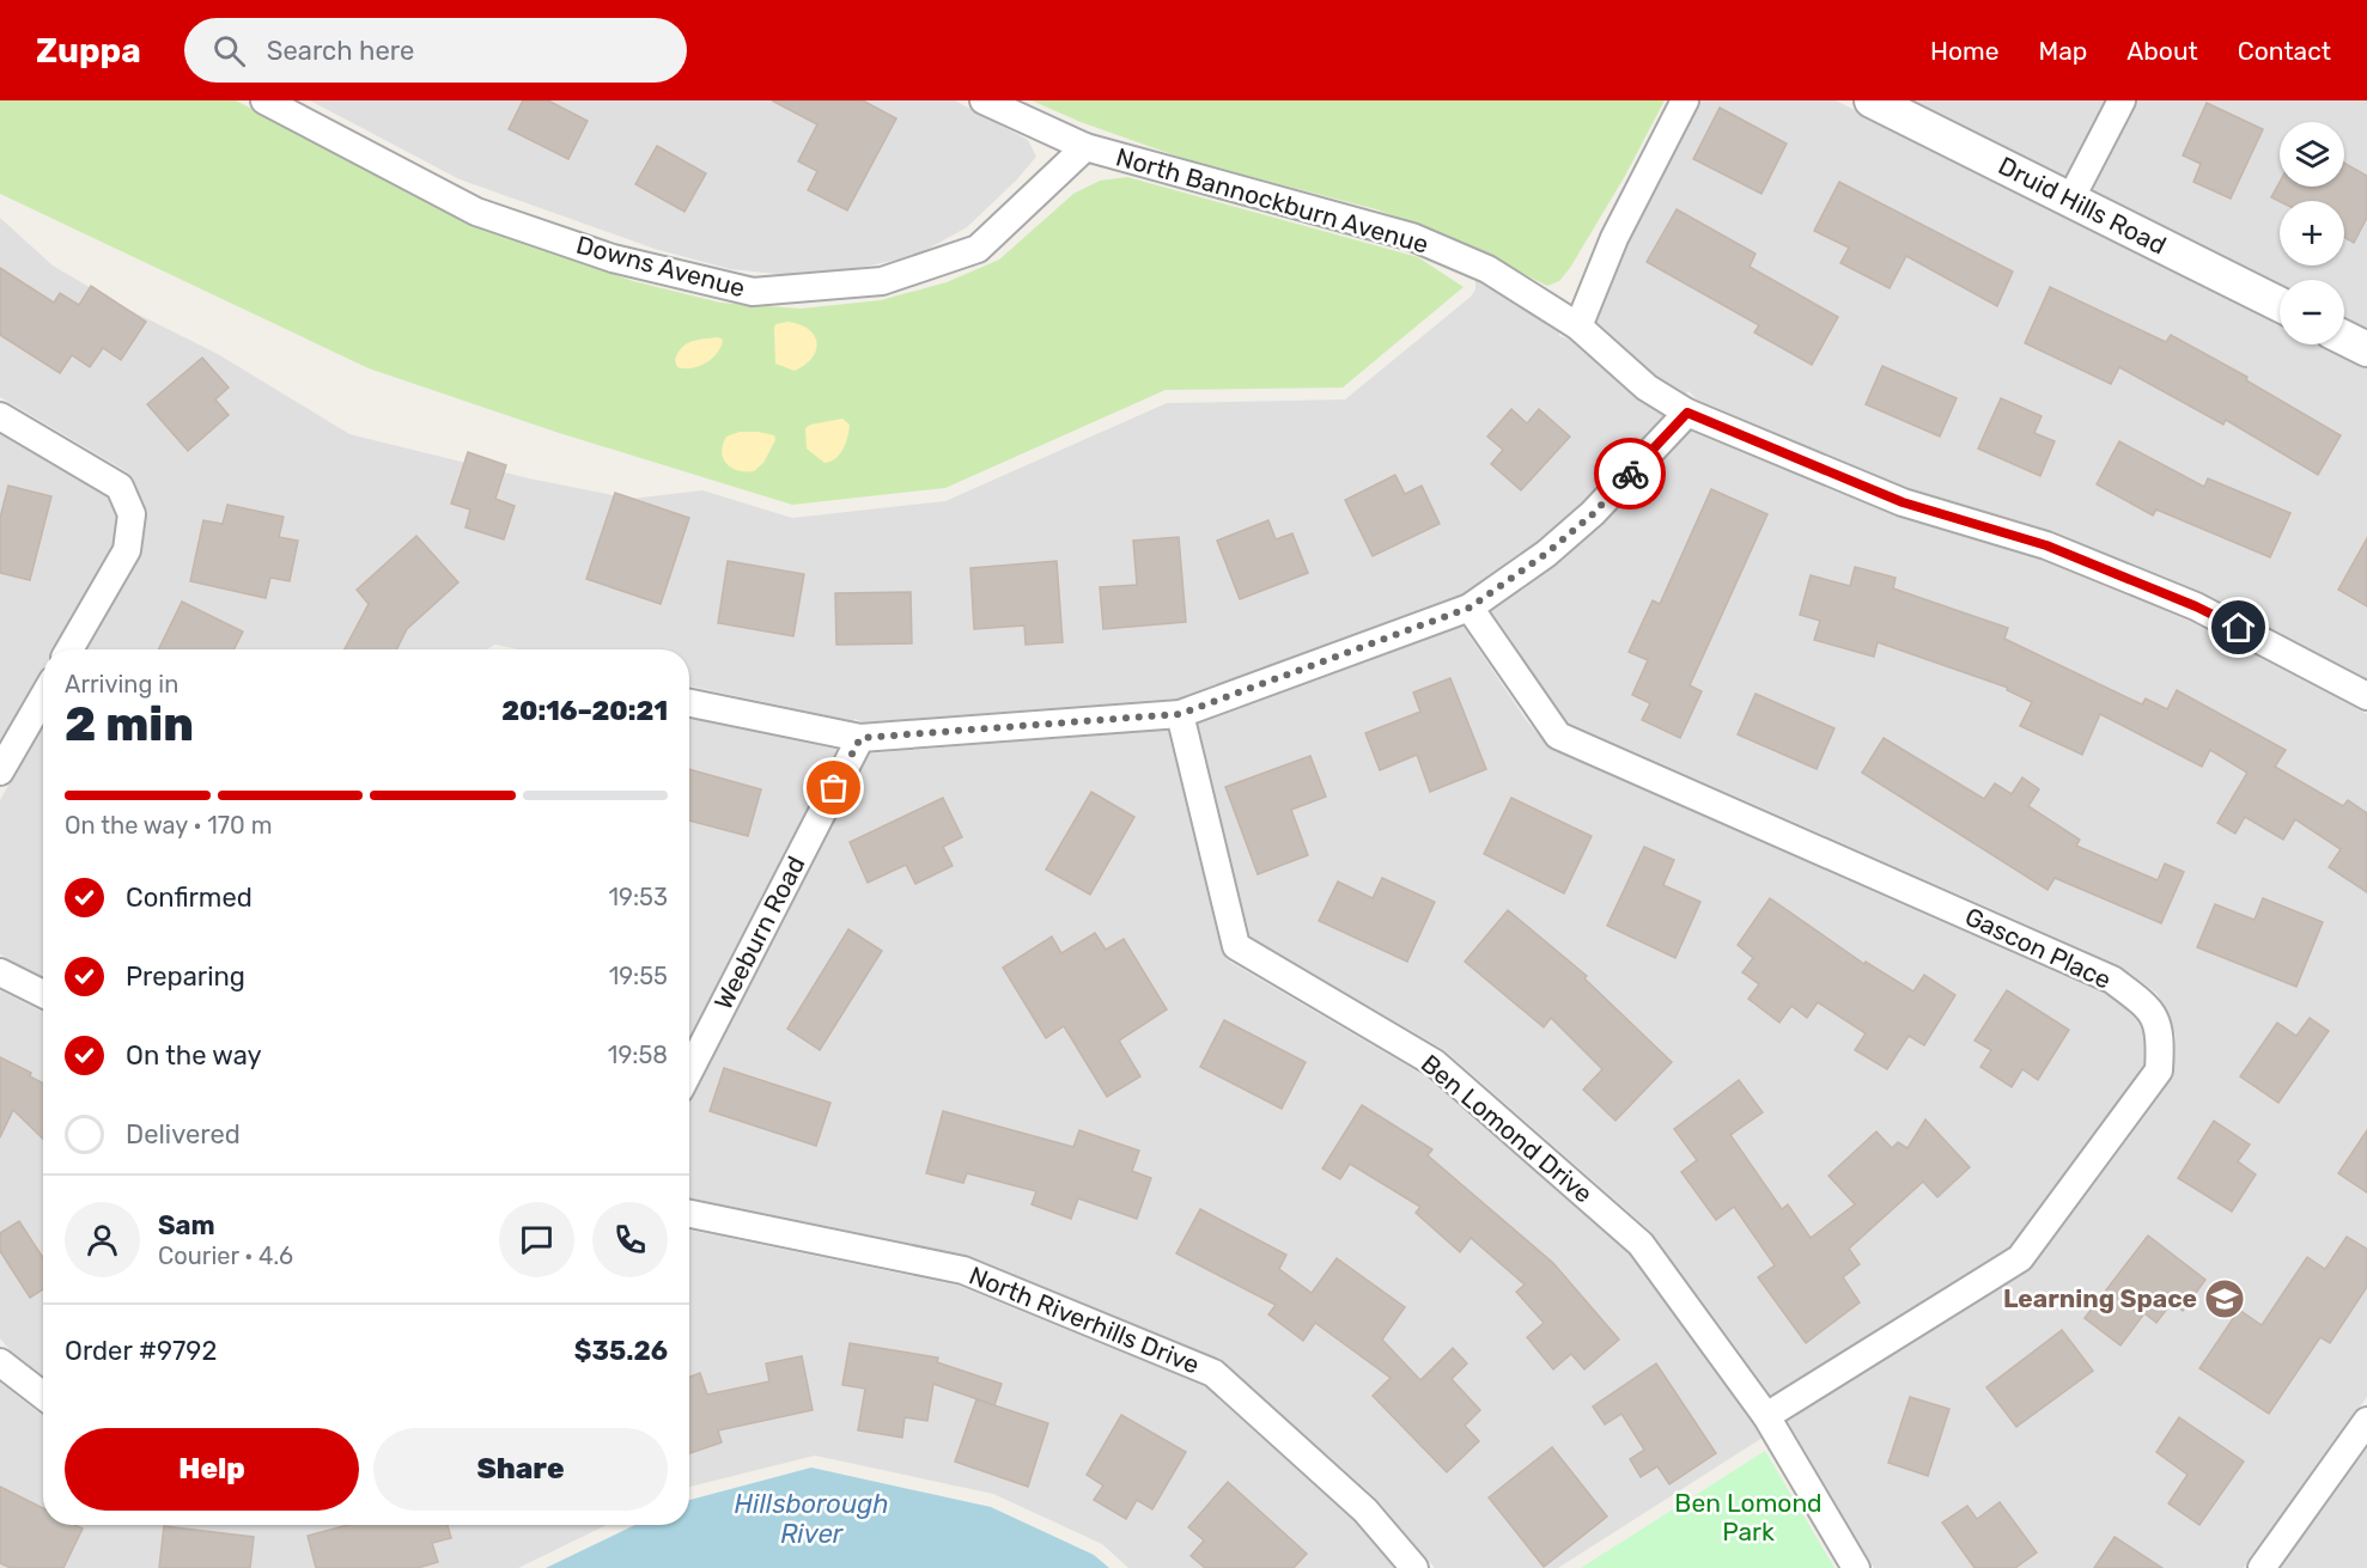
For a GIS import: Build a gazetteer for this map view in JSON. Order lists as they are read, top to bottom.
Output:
{
  "streets": {
    "street": [
      "North Bannockburn Avenue",
      "Druid Hills Road",
      "Downs Avenue",
      "Weeburn Road",
      "Gascon Place",
      "Ben Lomond Drive",
      "North Riverhills Drive"
    ]
  },
  "crossings": [
    ["North Bannockburn Avenue", "Downs Avenue"],
    ["Gascon Place", "Ben Lomond Drive"]
  ],
  "water": ["Hillsborough River"],
  "parks": ["Ben Lomond Park"],
  "places": {
    "school or university": ["Learning Space"]
  },
  "page": {
    "header": "Zuppa",
    "search": "Search here",
    "nav": [
      "Home",
      "Map",
      "About",
      "Contact"
    ],
    "map_buttons": ["+", "−"],
    "heading": ["2 min", "Arriving in", "20:16–20:21"],
    "panel": [
      "Sam",
      "Courier · 4.6",
      "Order #9792",
      "$35.26"
    ],
    "bar": "On the way · 170 m",
    "list": [
      ["Confirmed", "19:53"],
      ["Preparing", "19:55"],
      ["On the way", "19:58"],
      "Delivered"
    ],
    "buttons": ["Help", "Share"]
  }
}
